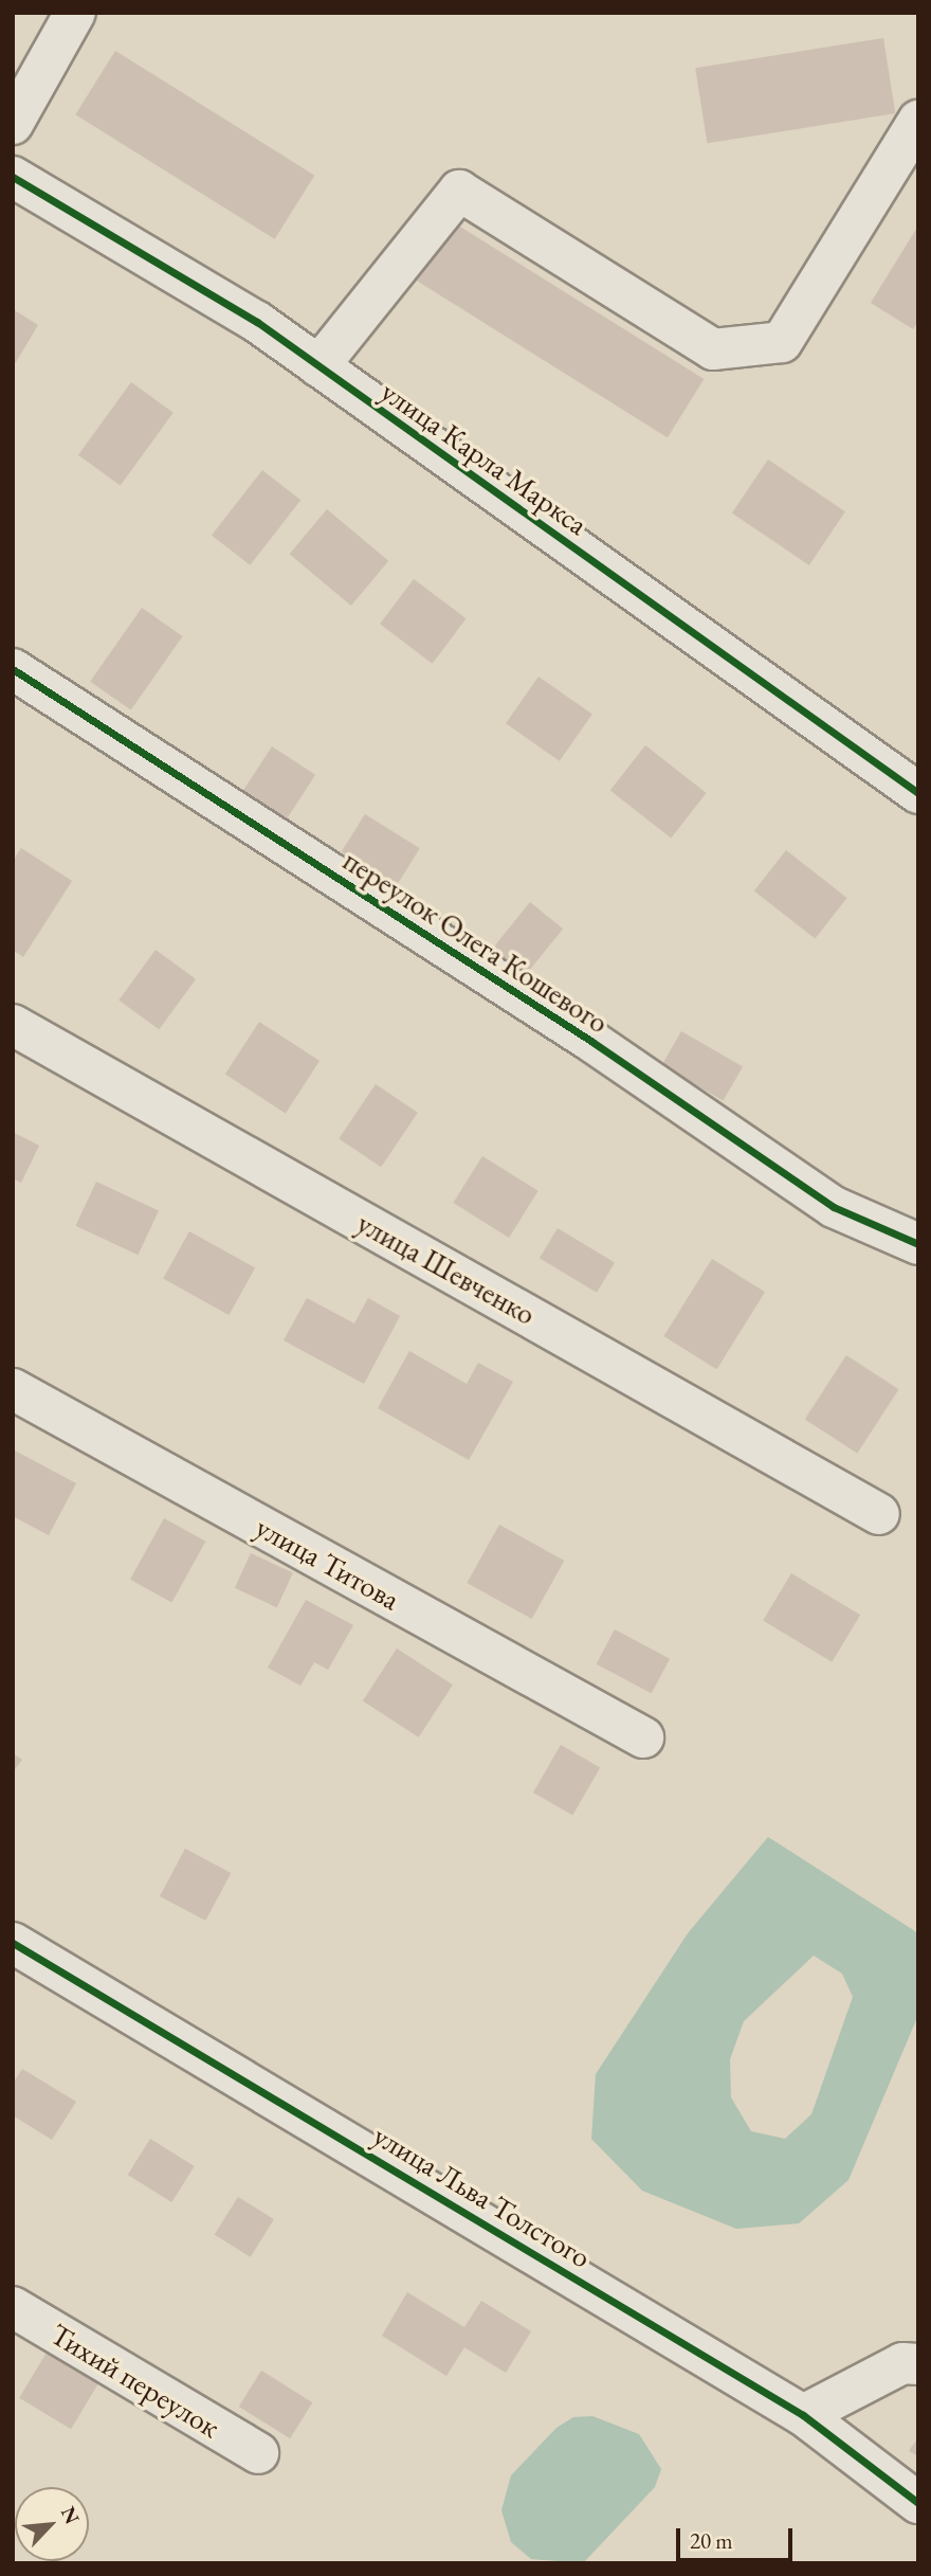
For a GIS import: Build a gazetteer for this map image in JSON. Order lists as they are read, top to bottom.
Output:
{
  "streets": {
    "street": [
      "улица Карла Маркса",
      "переулок Олега Кошевого",
      "улица Шевченко",
      "улица Титова",
      "улица Льва Толстого",
      "Тихий переулок"
    ]
  },
  "scale_bar": "20 m",
  "north": "top right"
}
